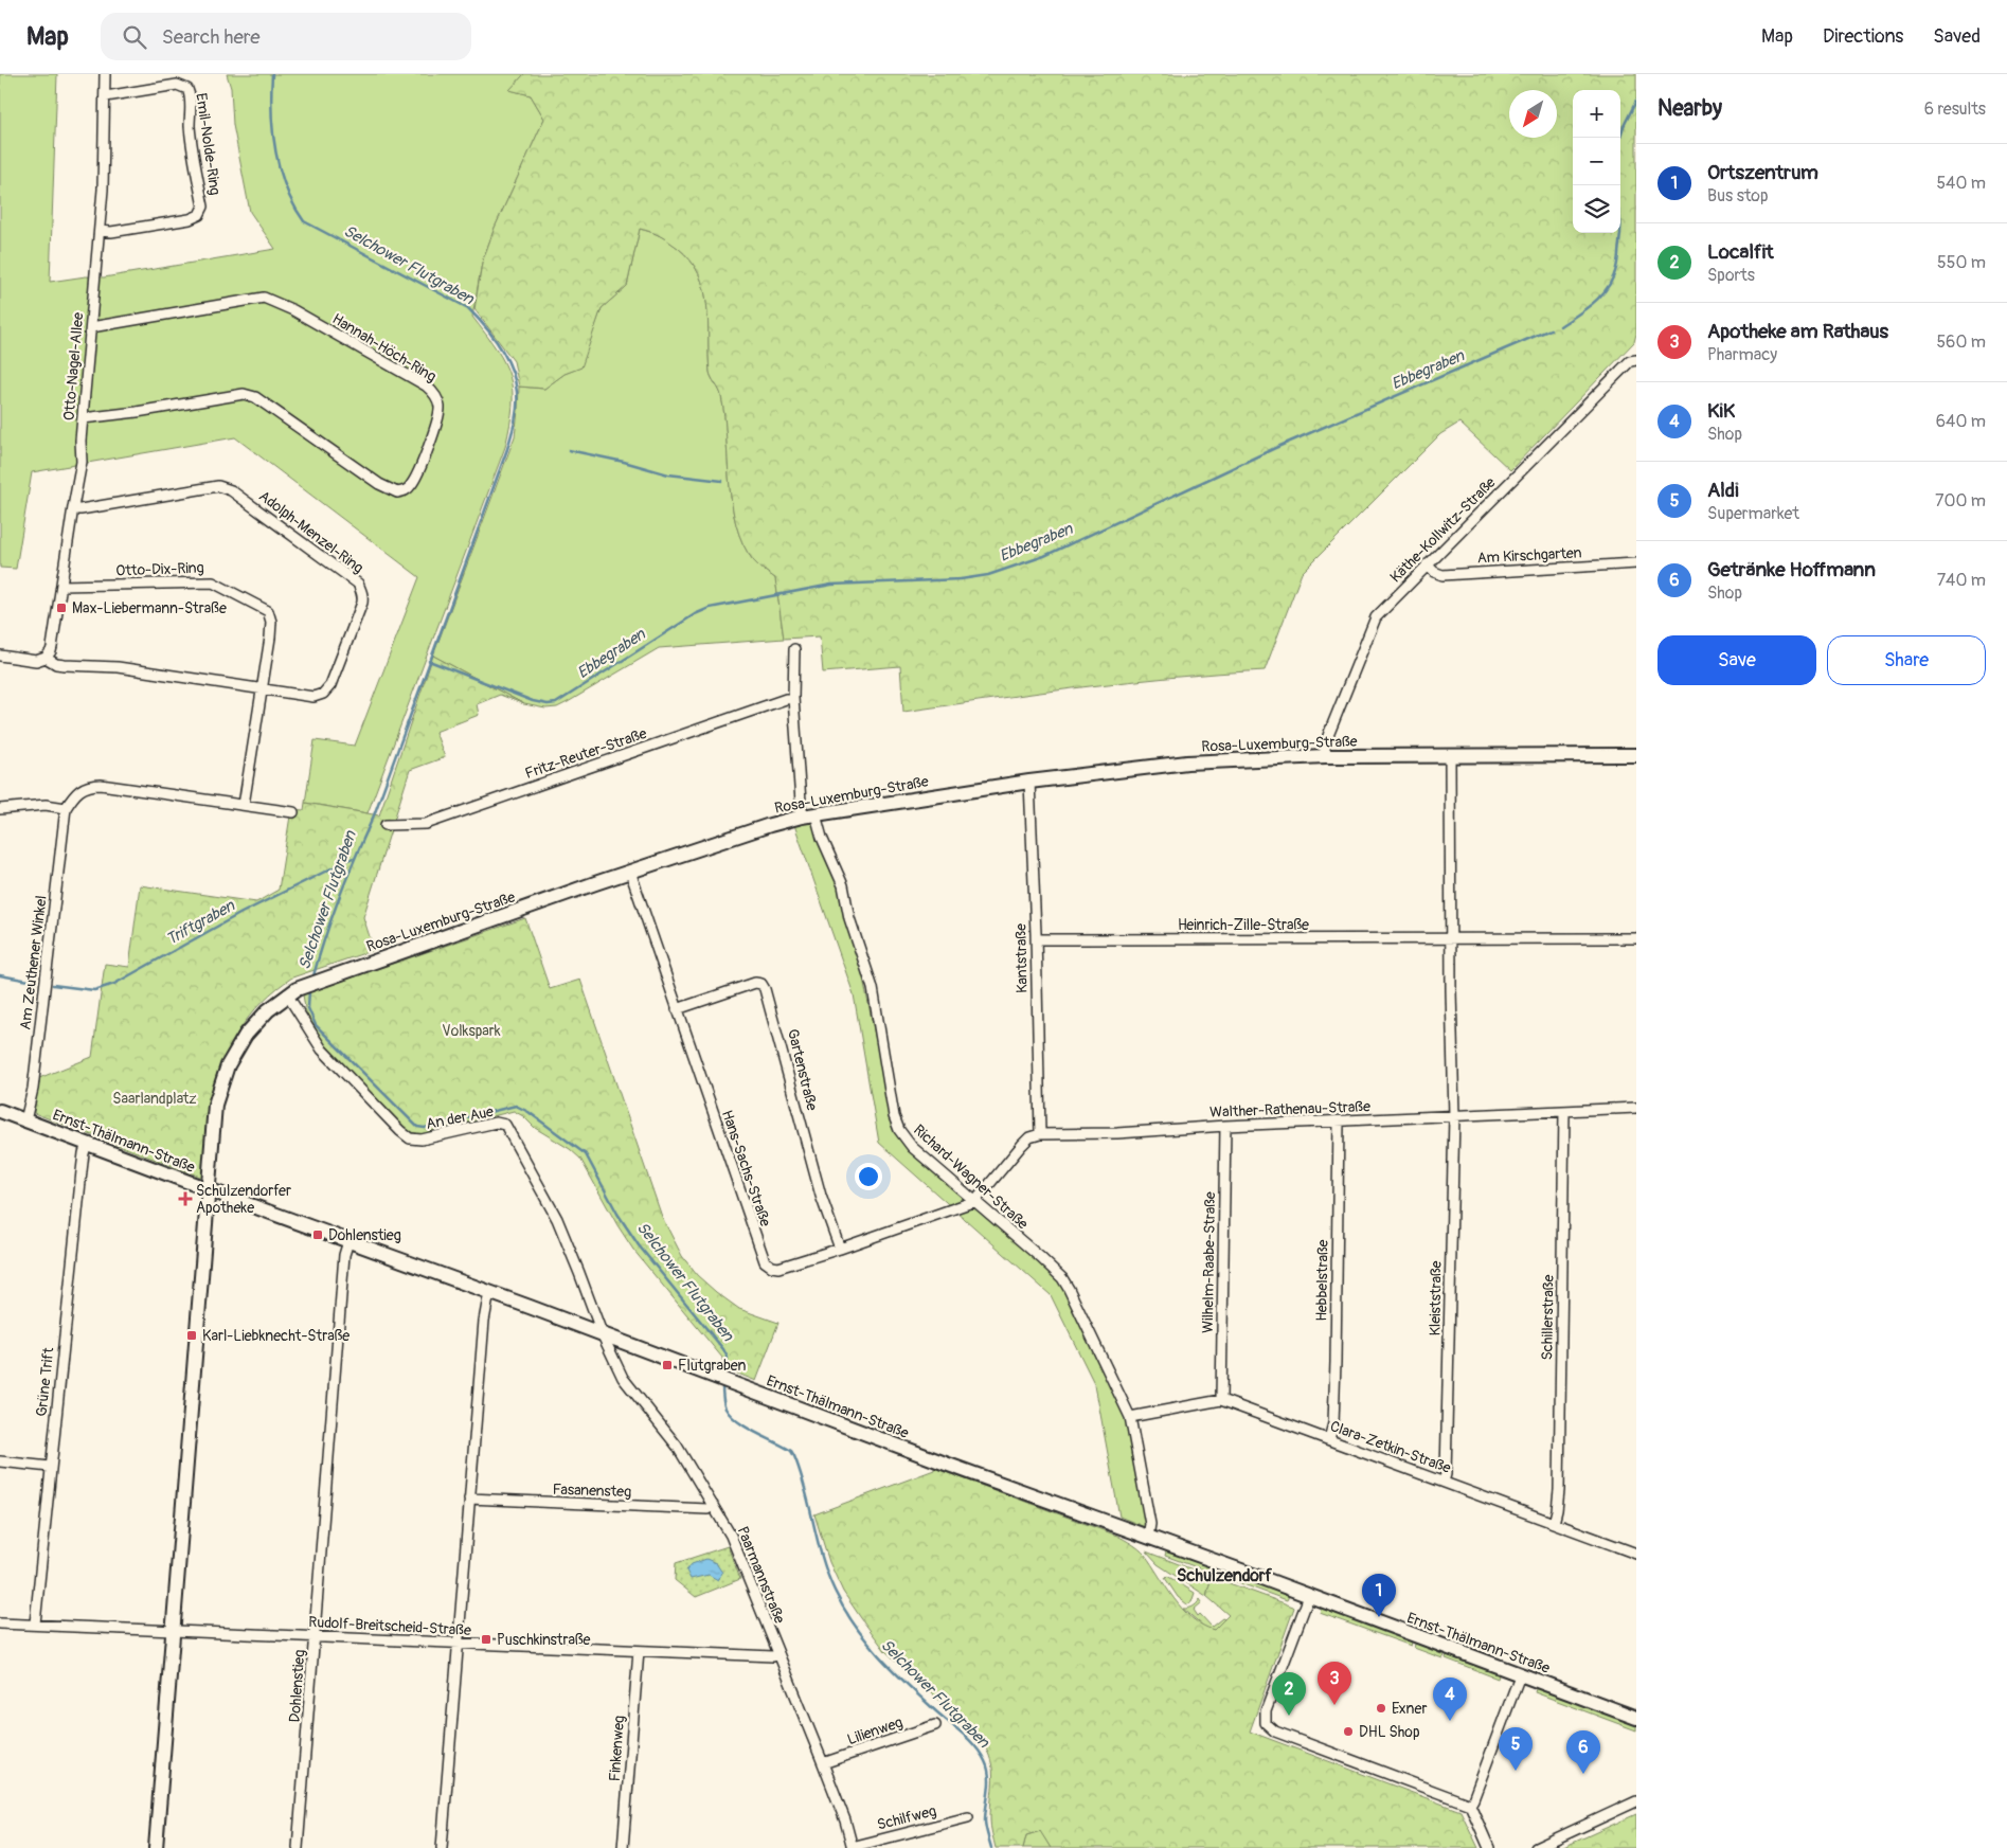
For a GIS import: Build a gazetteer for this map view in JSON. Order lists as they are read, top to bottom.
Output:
{
  "streets": {
    "street": [
      "Emil-Nolde-Ring",
      "Hannah-Höch-Ring",
      "Otto-Nagel-Allee",
      "Käthe-Kollwitz-Straße",
      "Adolph-Menzel-Ring",
      "Am Kirschgarten",
      "Otto-Dix-Ring",
      "Rosa-Luxemburg-Straße",
      "Fritz-Reuter-Straße",
      "Heinrich-Zille-Straße",
      "Kantstraße",
      "Am Zeuthener Winkel",
      "Gartenstraße",
      "Walther-Rathenau-Straße",
      "An der Aue",
      "Ernst-Thälmann-Straße",
      "Hans-Sachs-Straße",
      "Richard-Wagner-Straße",
      "Wilhelm-Raabe-Straße",
      "Hebbelstraße",
      "Kleiststraße",
      "Schillerstraße",
      "Grüne Trift",
      "Clara-Zetkin-Straße",
      "Fasanensteg",
      "Paarmannstraße",
      "Rudolf-Breitscheid-Straße",
      "Dohlenstieg",
      "Lilienweg",
      "Finkenweg",
      "Schilfweg"
    ]
  },
  "crossings": [
    ["Emil-Nolde-Ring", "Otto-Nagel-Allee"],
    ["Hannah-Höch-Ring", "Otto-Nagel-Allee"],
    ["Otto-Nagel-Allee", "Adolph-Menzel-Ring"],
    ["Otto-Nagel-Allee", "Otto-Dix-Ring"],
    ["Käthe-Kollwitz-Straße", "Am Kirschgarten"],
    ["Käthe-Kollwitz-Straße", "Rosa-Luxemburg-Straße"],
    ["Adolph-Menzel-Ring", "Otto-Dix-Ring"],
    ["Rosa-Luxemburg-Straße", "Kantstraße"],
    ["Rosa-Luxemburg-Straße", "An der Aue"],
    ["Rosa-Luxemburg-Straße", "Ernst-Thälmann-Straße"],
    ["Rosa-Luxemburg-Straße", "Hans-Sachs-Straße"],
    ["Rosa-Luxemburg-Straße", "Richard-Wagner-Straße"],
    ["Fritz-Reuter-Straße", "Richard-Wagner-Straße"],
    ["Heinrich-Zille-Straße", "Kantstraße"],
    ["Kantstraße", "Walther-Rathenau-Straße"],
    ["Am Zeuthener Winkel", "Ernst-Thälmann-Straße"],
    ["Gartenstraße", "Hans-Sachs-Straße"],
    ["Walther-Rathenau-Straße", "Wilhelm-Raabe-Straße"],
    ["Walther-Rathenau-Straße", "Hebbelstraße"],
    ["Walther-Rathenau-Straße", "Kleiststraße"],
    ["Walther-Rathenau-Straße", "Schillerstraße"],
    ["An der Aue", "Ernst-Thälmann-Straße"],
    ["An der Aue", "Paarmannstraße"],
    ["Ernst-Thälmann-Straße", "Richard-Wagner-Straße"],
    ["Ernst-Thälmann-Straße", "Grüne Trift"],
    ["Ernst-Thälmann-Straße", "Paarmannstraße"],
    ["Ernst-Thälmann-Straße", "Dohlenstieg"],
    ["Hans-Sachs-Straße", "Richard-Wagner-Straße"],
    ["Wilhelm-Raabe-Straße", "Clara-Zetkin-Straße"],
    ["Hebbelstraße", "Clara-Zetkin-Straße"],
    ["Kleiststraße", "Clara-Zetkin-Straße"],
    ["Schillerstraße", "Clara-Zetkin-Straße"],
    ["Grüne Trift", "Rudolf-Breitscheid-Straße"],
    ["Fasanensteg", "Paarmannstraße"],
    ["Paarmannstraße", "Rudolf-Breitscheid-Straße"],
    ["Paarmannstraße", "Lilienweg"],
    ["Paarmannstraße", "Schilfweg"],
    ["Rudolf-Breitscheid-Straße", "Dohlenstieg"],
    ["Rudolf-Breitscheid-Straße", "Finkenweg"]
  ],
  "districts": ["Schulzendorf"],
  "water": ["Selchower Flutgraben", "Ebbegraben", "Triftgraben"],
  "parks": ["Volkspark", "Saarlandplatz"],
  "places": {
    "transit": [
      "Max-Liebermann-Straße",
      "Dohlenstieg",
      "Karl-Liebknecht-Straße",
      "Flutgraben",
      "Puschkinstraße"
    ],
    "health": ["Schulzendorfer Apotheke"],
    "other": ["Exner", "DHL Shop"]
  },
  "north": "bottom left",
  "page": {
    "header": "Map",
    "search": "Search here",
    "nav": ["Map", "Directions", "Saved"],
    "heading": ["Nearby", "6 results"],
    "map_buttons": ["+", "−"],
    "list": [
      {
        "mark": "1",
        "name": "Ortszentrum",
        "note": "Bus stop",
        "value": "540 m"
      },
      {
        "mark": "2",
        "name": "Localfit",
        "note": "Sports",
        "value": "550 m"
      },
      {
        "mark": "3",
        "name": "Apotheke am Rathaus",
        "note": "Pharmacy",
        "value": "560 m"
      },
      {
        "mark": "4",
        "name": "KiK",
        "note": "Shop",
        "value": "640 m"
      },
      {
        "mark": "5",
        "name": "Aldi",
        "note": "Supermarket",
        "value": "700 m"
      },
      {
        "mark": "6",
        "name": "Getränke Hoffmann",
        "note": "Shop",
        "value": "740 m"
      }
    ],
    "buttons": ["Save", "Share"],
    "pins": [
      "1",
      "3",
      "2",
      "4",
      "5",
      "6"
    ]
  }
}
